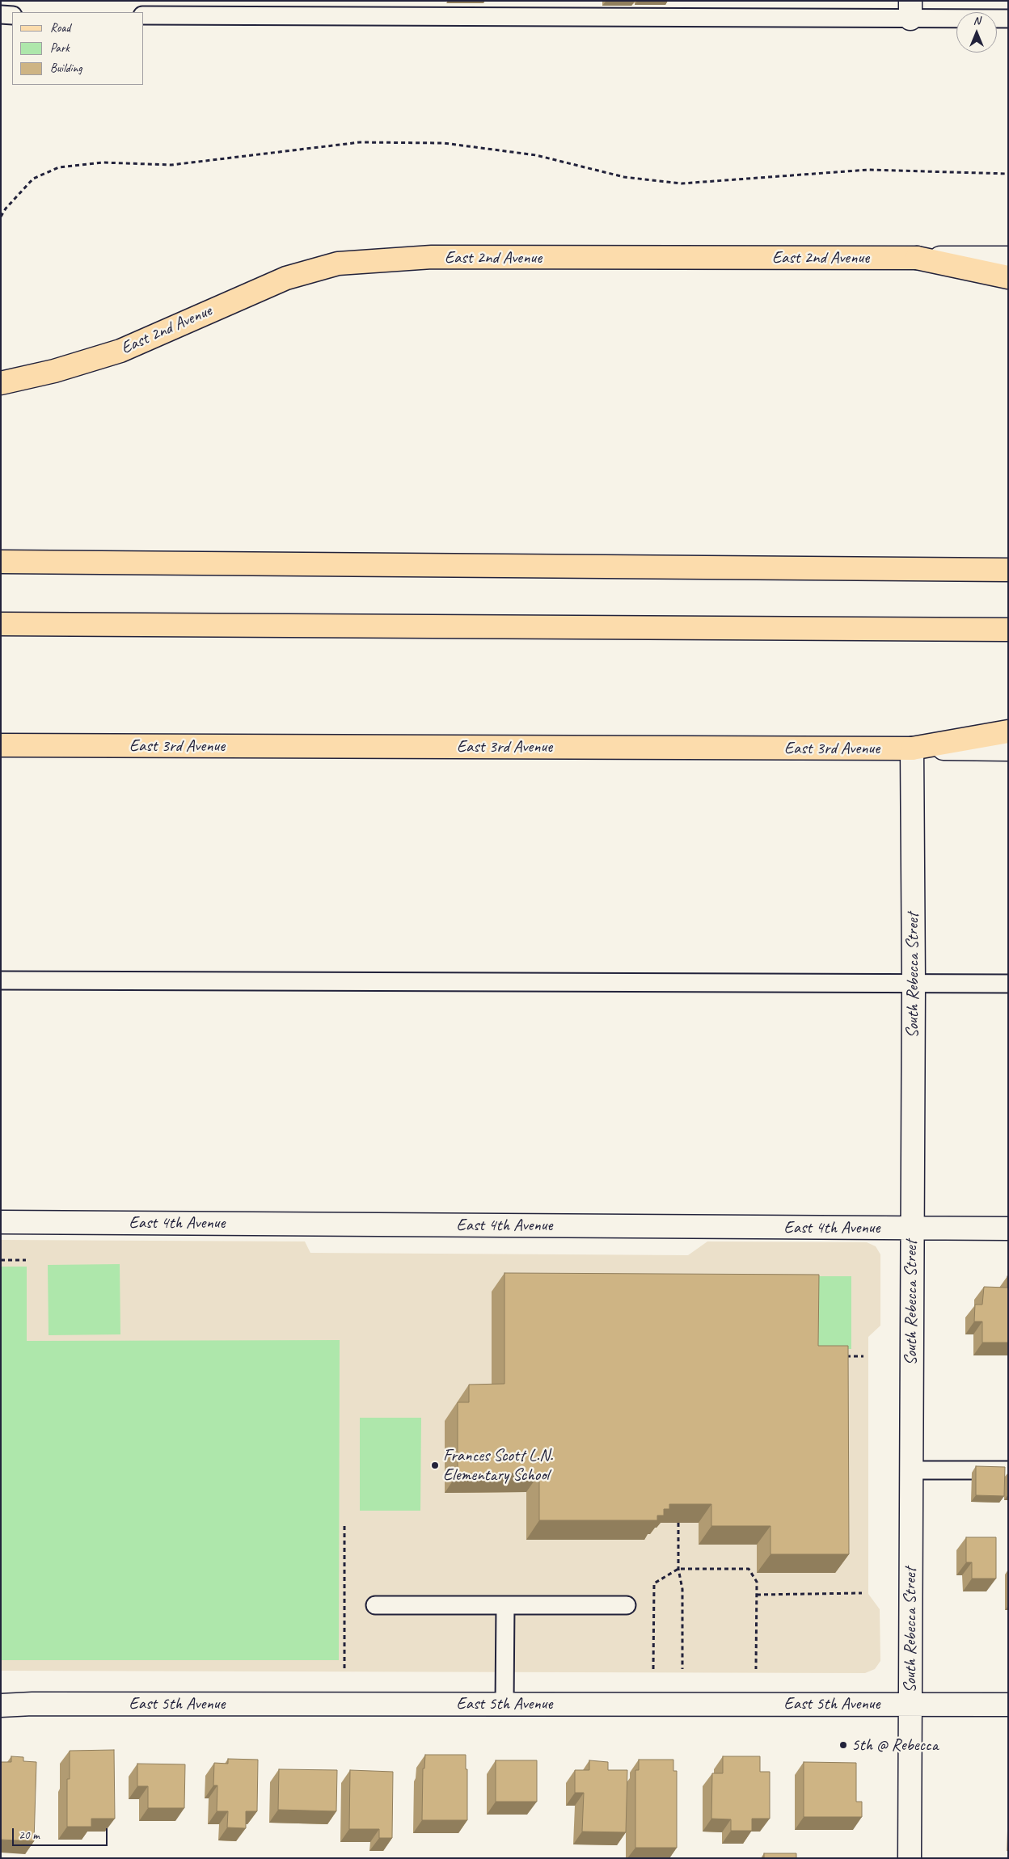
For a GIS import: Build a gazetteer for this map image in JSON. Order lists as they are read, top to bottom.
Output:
{
  "streets": {
    "main road": ["East 2nd Avenue", "East 3rd Avenue"],
    "street": ["South Rebecca Street", "East 4th Avenue", "East 5th Avenue"]
  },
  "crossings": [
    ["East 3rd Avenue", "South Rebecca Street"],
    ["South Rebecca Street", "East 4th Avenue"],
    ["South Rebecca Street", "East 5th Avenue"]
  ],
  "places": ["Frances Scott L.N. Elementary School", "5th @ Rebecca"],
  "legend": ["Road", "Park", "Building"],
  "scale_bar": "20 m",
  "north": "top"
}
